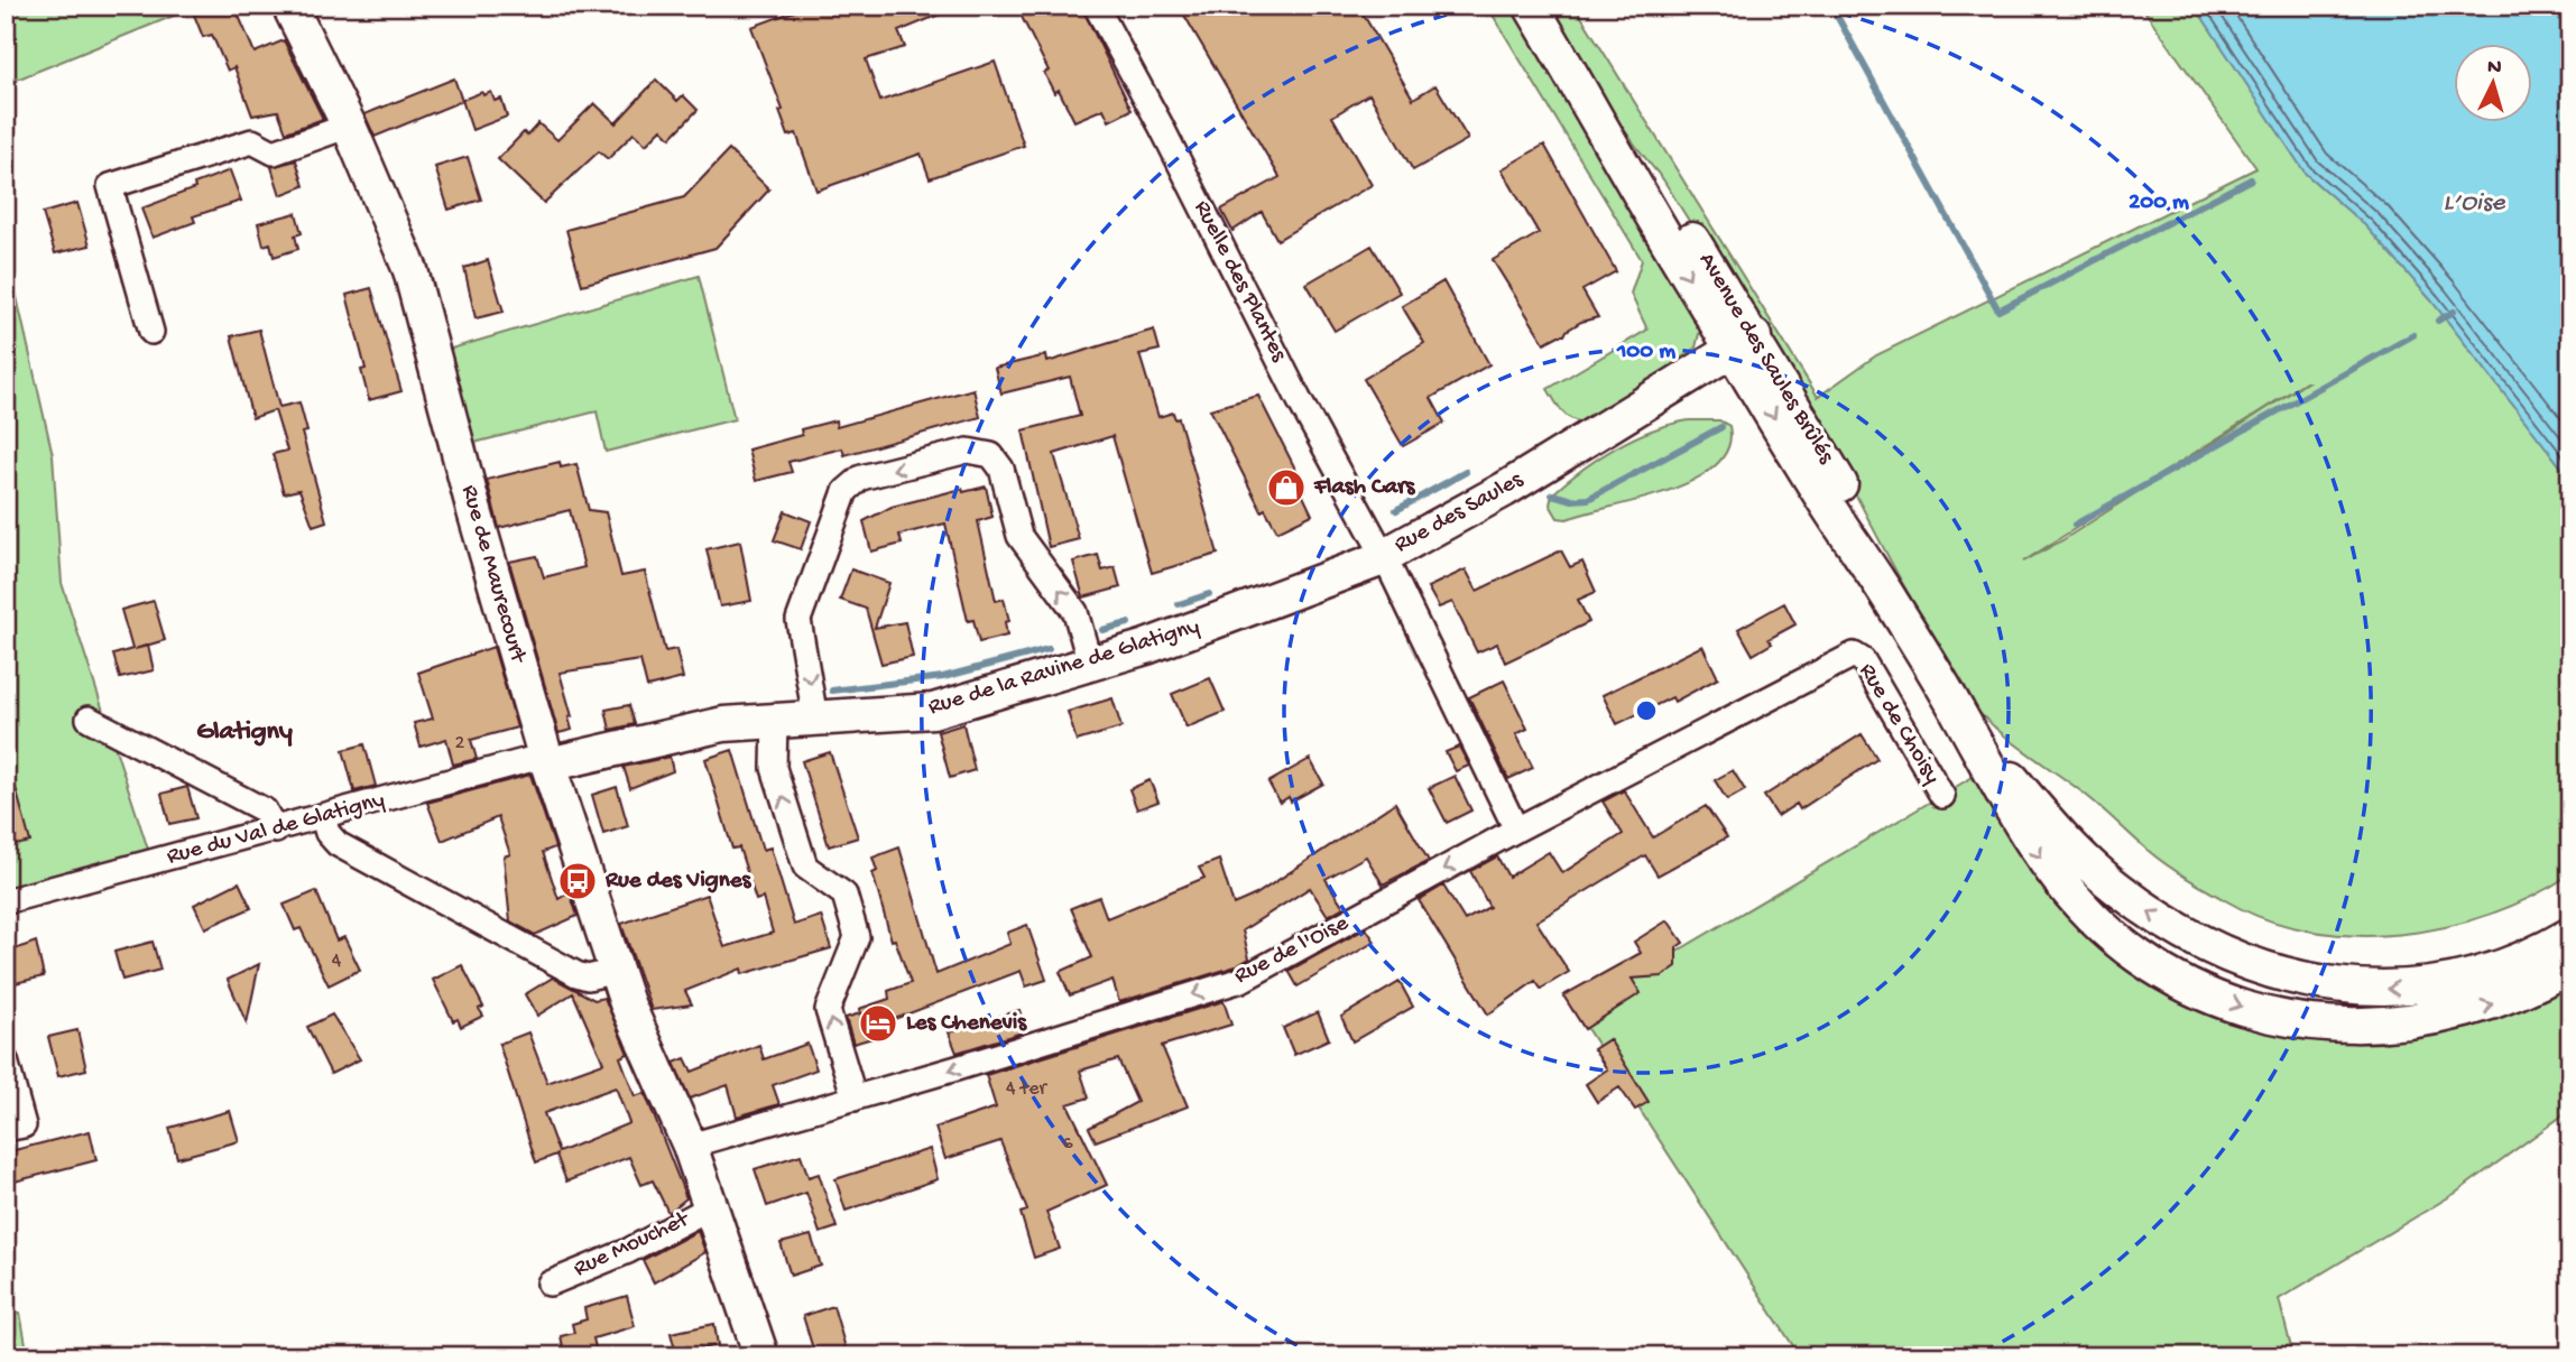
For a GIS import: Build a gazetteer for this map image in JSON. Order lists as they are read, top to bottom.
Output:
{
  "streets": {
    "main road": [
      "Avenue des Saules Brûlés",
      "Rue des Saules",
      "Rue de Maurecourt",
      "Rue de la Ravine de Glatigny"
    ],
    "street": [
      "Ruelle des Plantes",
      "Rue de Choisy",
      "Rue du Val de Glatigny",
      "Rue de l'Oise",
      "Rue Mouchet"
    ]
  },
  "crossings": [
    ["Ruelle des Plantes", "Rue des Saules"],
    ["Ruelle des Plantes", "Rue de la Ravine de Glatigny"],
    ["Avenue des Saules Brûlés", "Rue des Saules"],
    ["Rue des Saules", "Rue de la Ravine de Glatigny"],
    ["Rue des Saules", "Rue de l'Oise"],
    ["Rue de Maurecourt", "Rue de la Ravine de Glatigny"],
    ["Rue de Maurecourt", "Rue du Val de Glatigny"],
    ["Rue de Maurecourt", "Rue de l'Oise"],
    ["Rue de Maurecourt", "Rue Mouchet"],
    ["Rue de la Ravine de Glatigny", "Rue du Val de Glatigny"],
    ["Rue de Choisy", "Rue de l'Oise"]
  ],
  "one_way": ["Rue de l'Oise"],
  "districts": ["Glatigny"],
  "water": ["L’Oise"],
  "places": {
    "shop": ["Flash Cars"],
    "bus stop": ["Rue des Vignes"],
    "hotel": ["Les Chenevis"]
  },
  "house_numbers": [
    "2",
    "4",
    "4 ter",
    "6"
  ],
  "north": "top",
  "rings": ["200 m", "100 m"]
}
